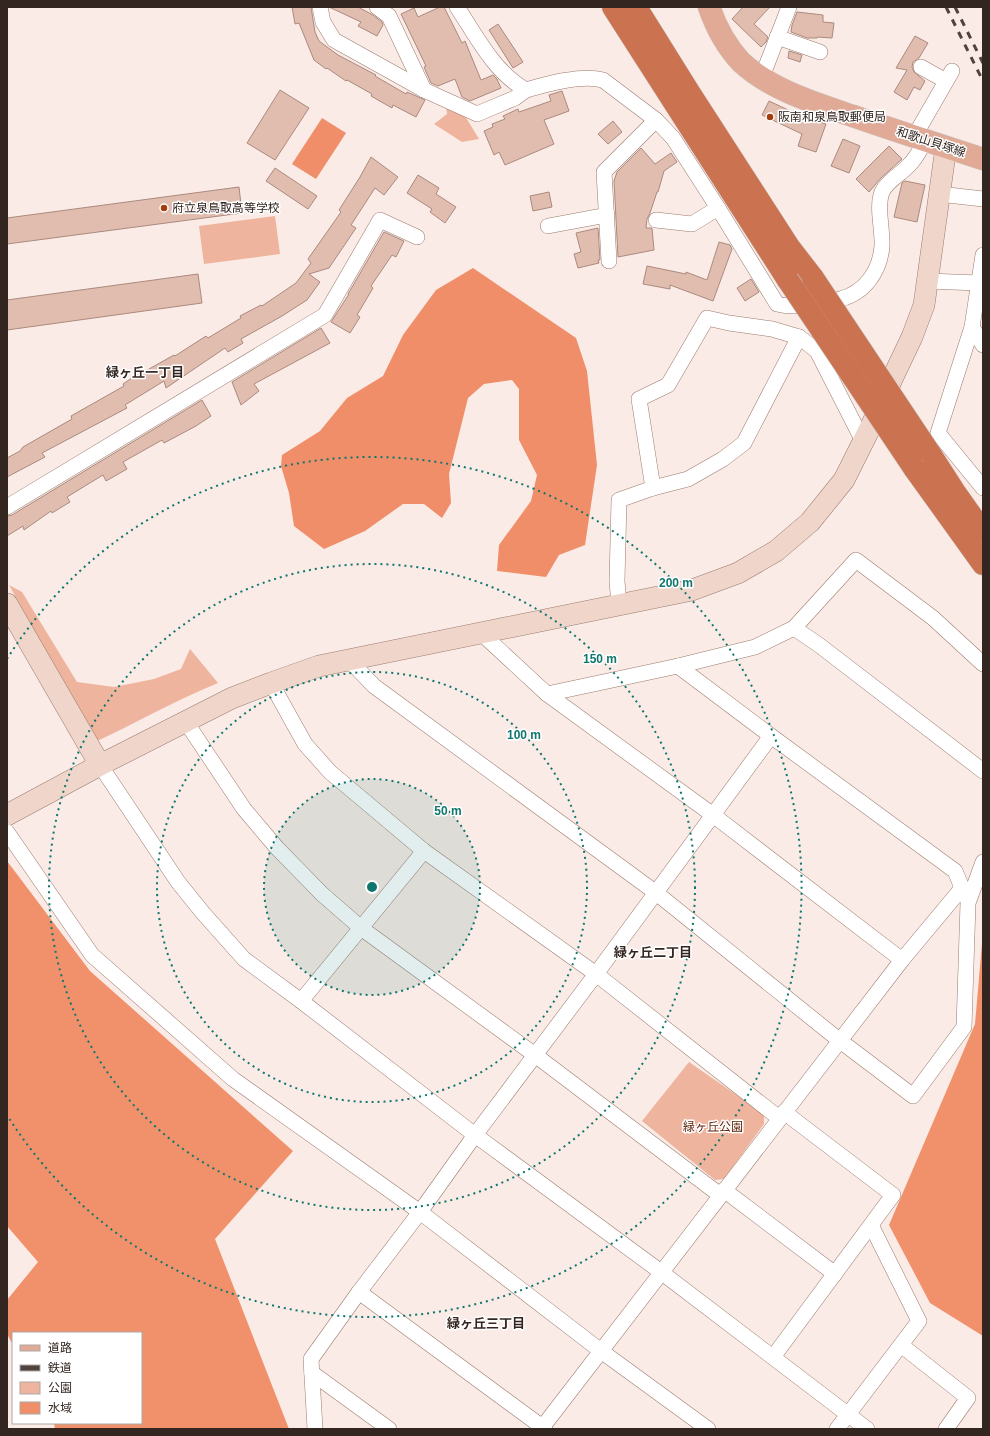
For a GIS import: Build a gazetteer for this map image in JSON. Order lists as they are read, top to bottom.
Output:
{
  "streets": {
    "main road": ["和歌山貝塚線"]
  },
  "districts": ["緑ヶ丘一丁目", "緑ヶ丘二丁目", "緑ヶ丘三丁目"],
  "parks": ["緑ヶ丘公園"],
  "places": ["阪南和泉鳥取郵便局", "府立泉鳥取高等学校"],
  "legend": [
    "道路",
    "鉄道",
    "公園",
    "水域"
  ],
  "rings": [
    "200 m",
    "150 m",
    "100 m",
    "50 m"
  ]
}
